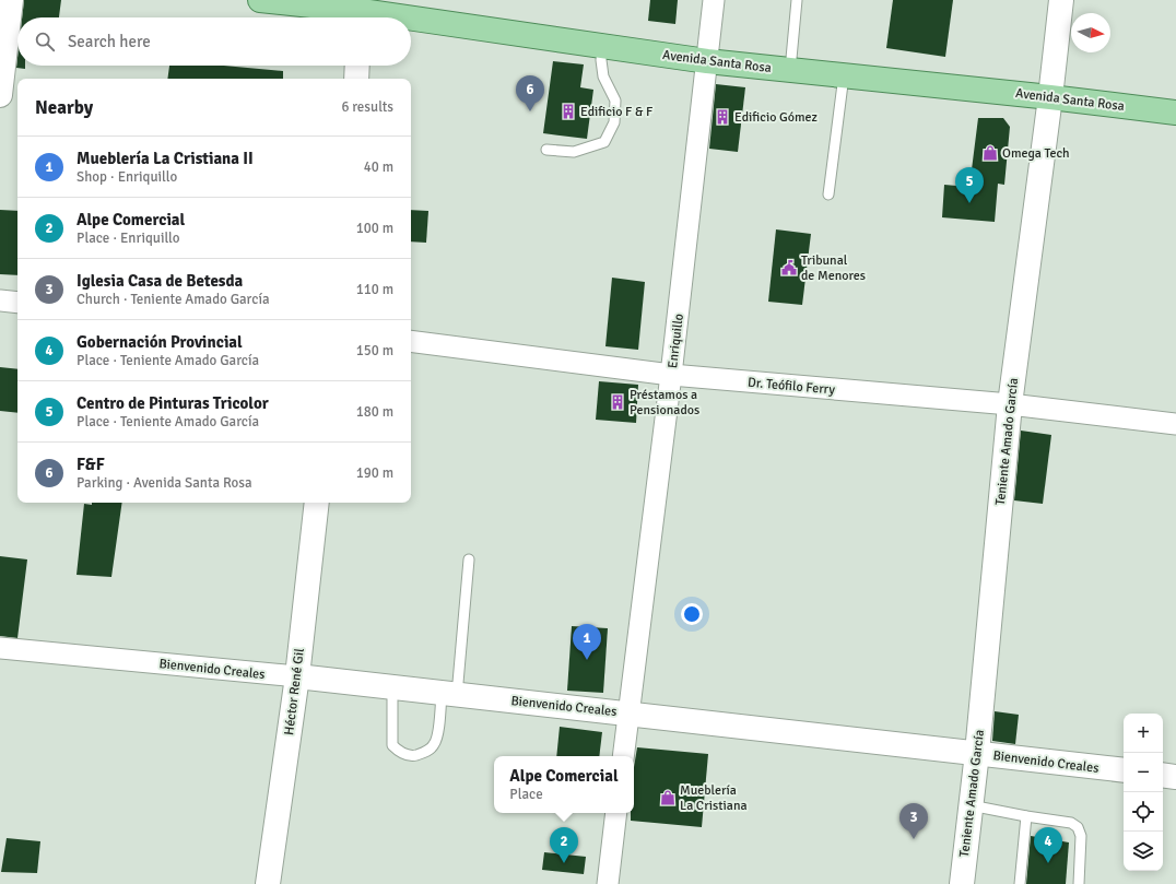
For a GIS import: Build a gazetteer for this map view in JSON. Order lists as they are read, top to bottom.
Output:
{
  "streets": {
    "main road": ["Avenida Santa Rosa"],
    "street": [
      "Enriquillo",
      "Dr. Teófilo Ferry",
      "Teniente Amado García",
      "Bienvenido Creales",
      "Héctor René Gil"
    ]
  },
  "crossings": [
    ["Avenida Santa Rosa", "Enriquillo"],
    ["Avenida Santa Rosa", "Teniente Amado García"],
    ["Enriquillo", "Dr. Teófilo Ferry"],
    ["Enriquillo", "Bienvenido Creales"],
    ["Dr. Teófilo Ferry", "Teniente Amado García"],
    ["Teniente Amado García", "Bienvenido Creales"],
    ["Bienvenido Creales", "Héctor René Gil"]
  ],
  "places": {
    "building": ["Edificio F & F", "Edificio Gómez", "Préstamos a Pensionados"],
    "shop": ["Omega Tech", "Mueblería La Cristiana"],
    "public building": ["Tribunal de Menores"]
  },
  "north": "right",
  "page": {
    "search": "Search here",
    "pins": [
      "6",
      "5",
      "1",
      "3",
      "2",
      "4"
    ],
    "heading": ["Nearby", "6 results"],
    "list": [
      {
        "mark": "1",
        "name": "Mueblería La Cristiana II",
        "note": "Shop · Enriquillo",
        "value": "40 m"
      },
      {
        "mark": "2",
        "name": "Alpe Comercial",
        "note": "Place · Enriquillo",
        "value": "100 m"
      },
      {
        "mark": "3",
        "name": "Iglesia Casa de Betesda",
        "note": "Church · Teniente Amado García",
        "value": "110 m"
      },
      {
        "mark": "4",
        "name": "Gobernación Provincial",
        "note": "Place · Teniente Amado García",
        "value": "150 m"
      },
      {
        "mark": "5",
        "name": "Centro de Pinturas Tricolor",
        "note": "Place · Teniente Amado García",
        "value": "180 m"
      },
      {
        "mark": "6",
        "name": "F&F",
        "note": "Parking · Avenida Santa Rosa",
        "value": "190 m"
      }
    ],
    "map_buttons": ["+", "−"],
    "popup": ["Alpe Comercial", "Place"]
  }
}
